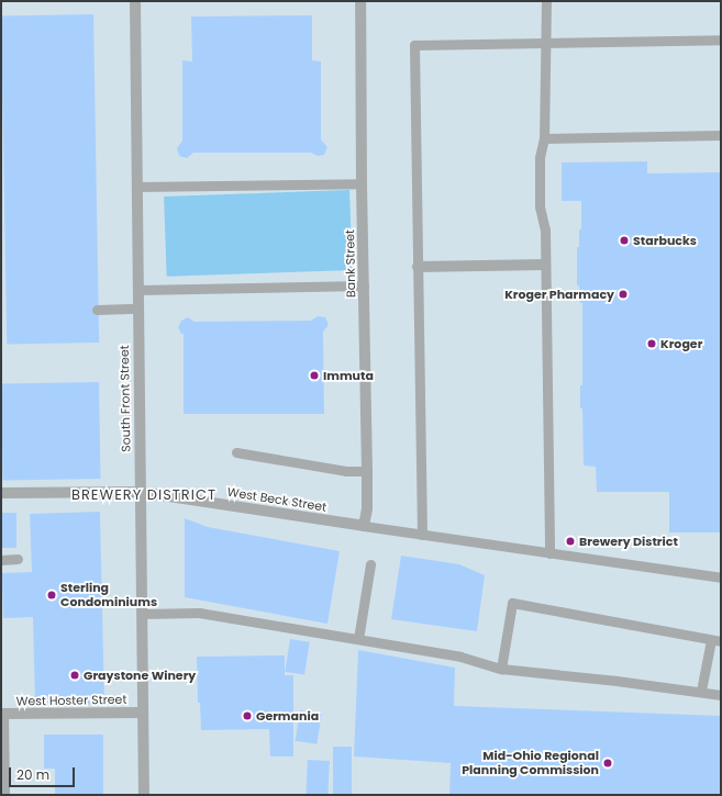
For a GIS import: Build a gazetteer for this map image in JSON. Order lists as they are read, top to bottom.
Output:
{
  "streets": {
    "street": [
      "Bank Street",
      "South Front Street",
      "West Beck Street",
      "West Hoster Street"
    ]
  },
  "crossings": [
    ["Bank Street", "West Beck Street"],
    ["South Front Street", "West Beck Street"],
    ["South Front Street", "West Hoster Street"]
  ],
  "districts": ["BREWERY DISTRICT"],
  "places": [
    "Starbucks",
    "Kroger Pharmacy",
    "Kroger",
    "Immuta",
    "Brewery District",
    "Sterling Condominiums",
    "Graystone Winery",
    "Germania",
    "Mid-Ohio Regional Planning Commission"
  ],
  "scale_bar": "20 m"
}
